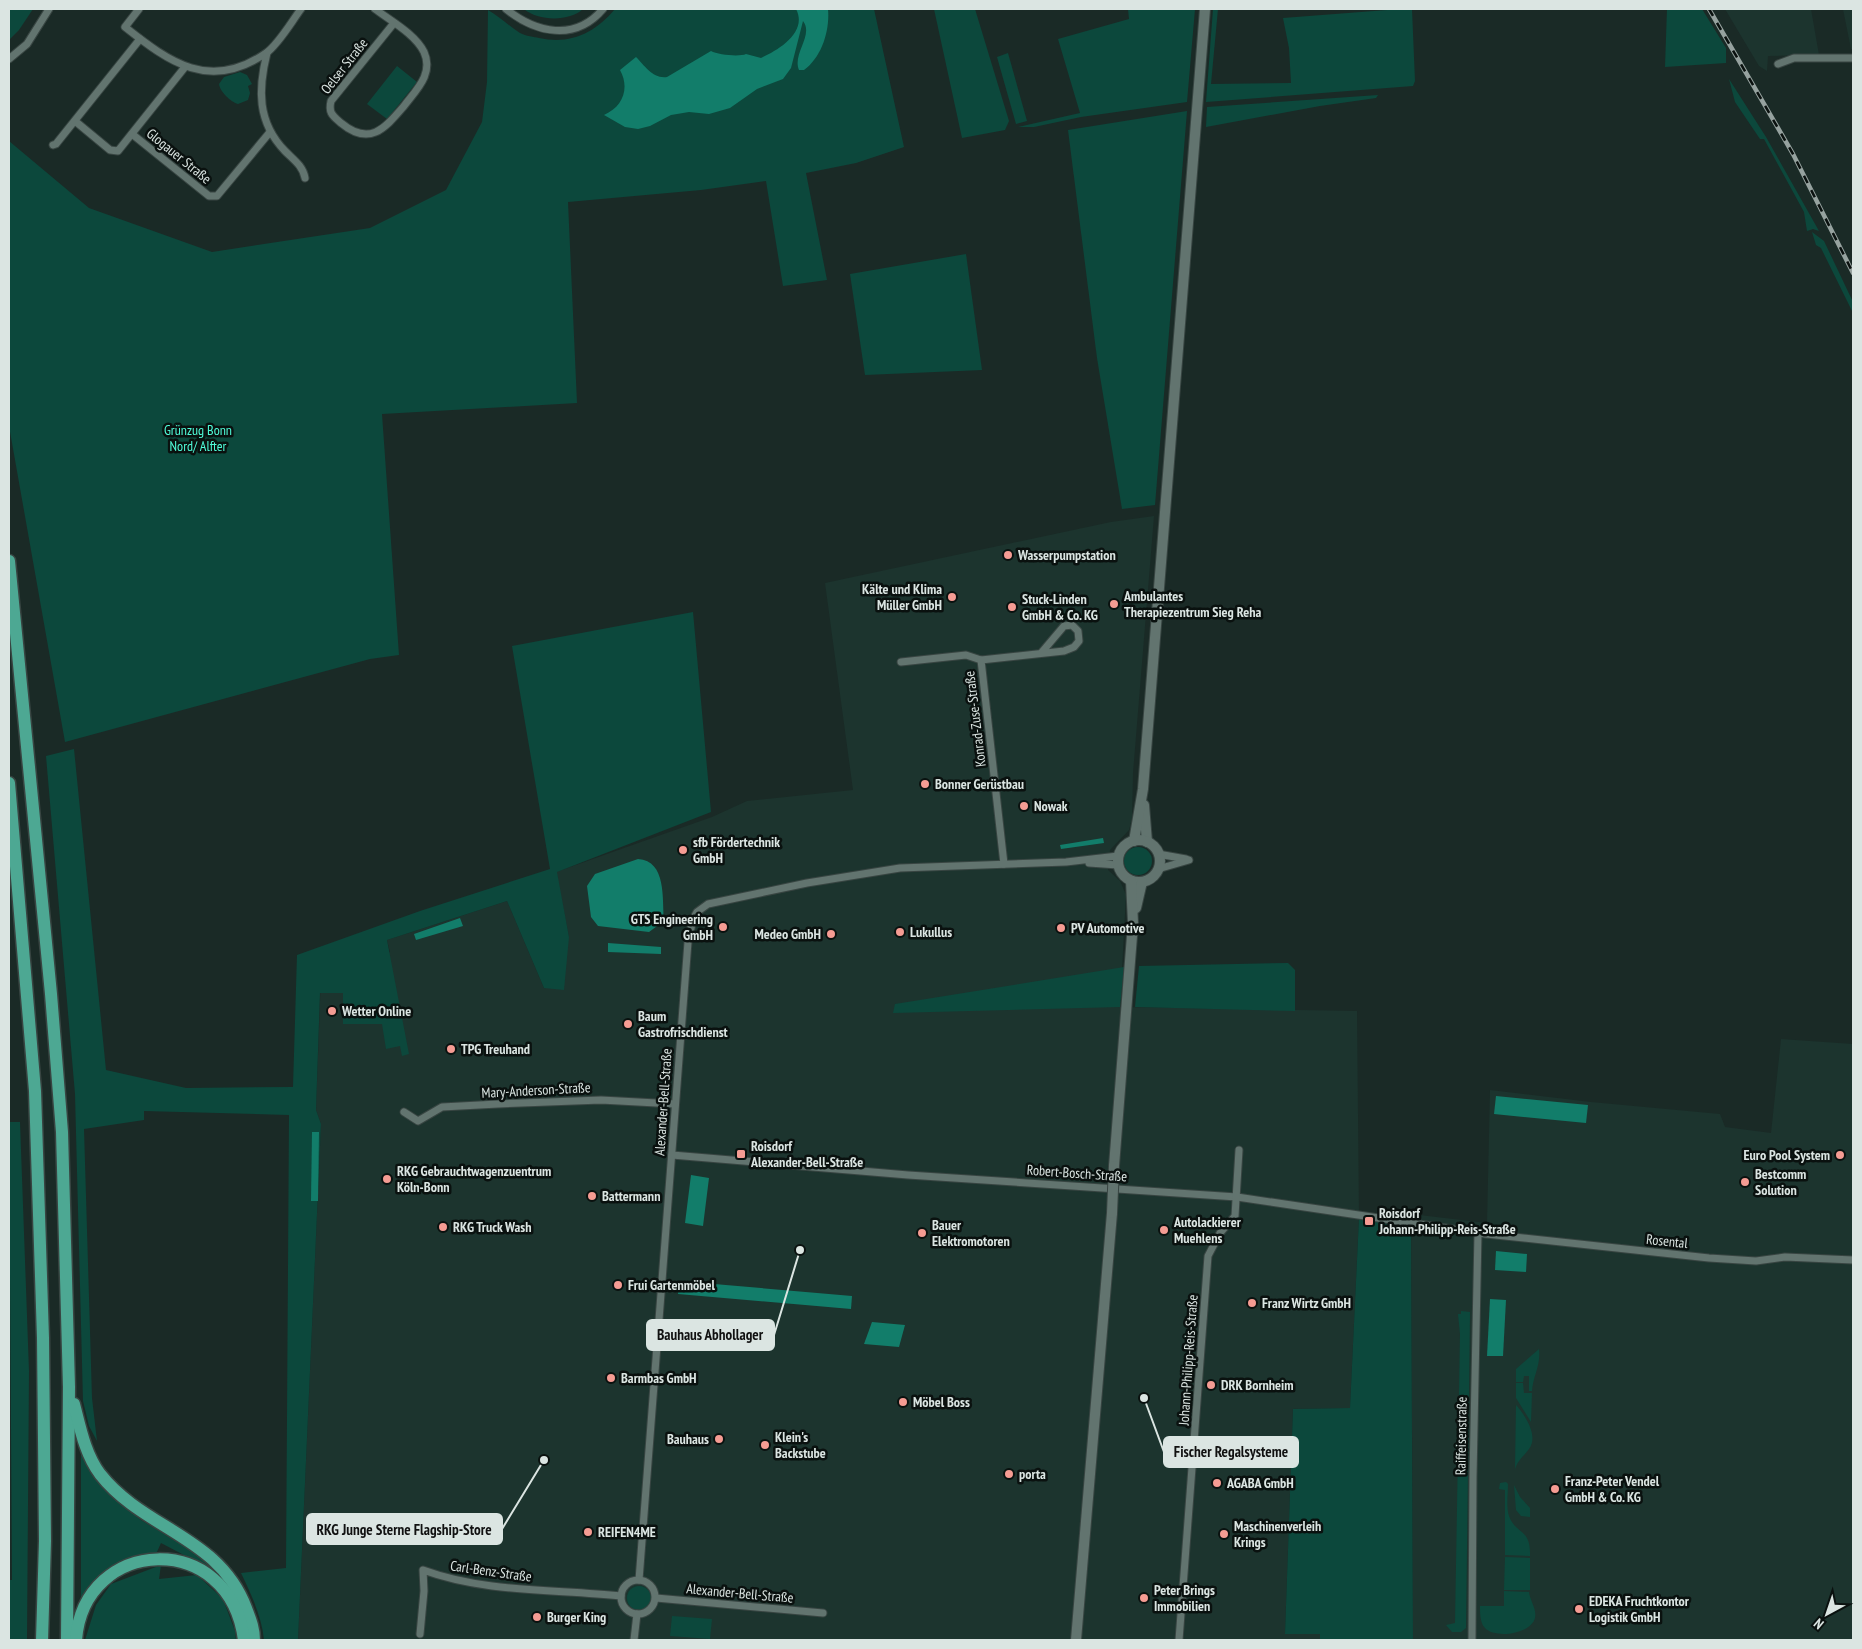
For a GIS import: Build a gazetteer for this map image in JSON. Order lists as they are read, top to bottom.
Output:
{
  "streets": {
    "street": [
      "Oelser Straße",
      "Glogauer Straße",
      "Konrad-Zuse-Straße",
      "Mary-Anderson-Straße",
      "Alexander-Bell-Straße",
      "Robert-Bosch-Straße",
      "Rosental",
      "Johann-Philipp-Reis-Straße",
      "Raiffeisenstraße",
      "Carl-Benz-Straße"
    ]
  },
  "crossings": [
    ["Konrad-Zuse-Straße", "Alexander-Bell-Straße"],
    ["Mary-Anderson-Straße", "Alexander-Bell-Straße"],
    ["Alexander-Bell-Straße", "Robert-Bosch-Straße"],
    ["Alexander-Bell-Straße", "Carl-Benz-Straße"],
    ["Robert-Bosch-Straße", "Rosental"],
    ["Robert-Bosch-Straße", "Johann-Philipp-Reis-Straße"],
    ["Robert-Bosch-Straße", "Raiffeisenstraße"],
    ["Rosental", "Raiffeisenstraße"]
  ],
  "parks": ["Grünzug Bonn Nord/ Alfter"],
  "places": {
    "other": [
      "Wasserpumpstation",
      "Kälte und Klima Müller GmbH",
      "Ambulantes Therapiezentrum Sieg Reha",
      "Stuck-Linden GmbH & Co. KG",
      "Bonner Gerüstbau",
      "Nowak",
      "sfb Fördertechnik GmbH",
      "GTS Engineering GmbH",
      "PV Automotive",
      "Lukullus",
      "Medeo GmbH",
      "Wetter Online",
      "Baum Gastrofrischdienst",
      "TPG Treuhand",
      "Euro Pool System",
      "RKG Gebrauchtwagenzuentrum Köln-Bonn",
      "Bestcomm Solution",
      "Battermann",
      "RKG Truck Wash",
      "Autolackierer Muehlens",
      "Bauer Elektromotoren",
      "Bauhaus Abhollager",
      "Frui Gartenmöbel",
      "Franz Wirtz GmbH",
      "Barmbas GmbH",
      "DRK Bornheim",
      "Fischer Regalsysteme",
      "Möbel Boss",
      "Bauhaus",
      "Klein's Backstube",
      "RKG Junge Sterne Flagship-Store",
      "porta",
      "AGABA GmbH",
      "Franz-Peter Vendel GmbH & Co. KG",
      "REIFEN4ME",
      "Maschinenverleih Krings",
      "Peter Brings Immobilien",
      "EDEKA Fruchtkontor Logistik GmbH",
      "Burger King"
    ],
    "transit": ["Roisdorf Alexander-Bell-Straße", "Roisdorf Johann-Philipp-Reis-Straße"]
  },
  "north": "bottom left"
}
